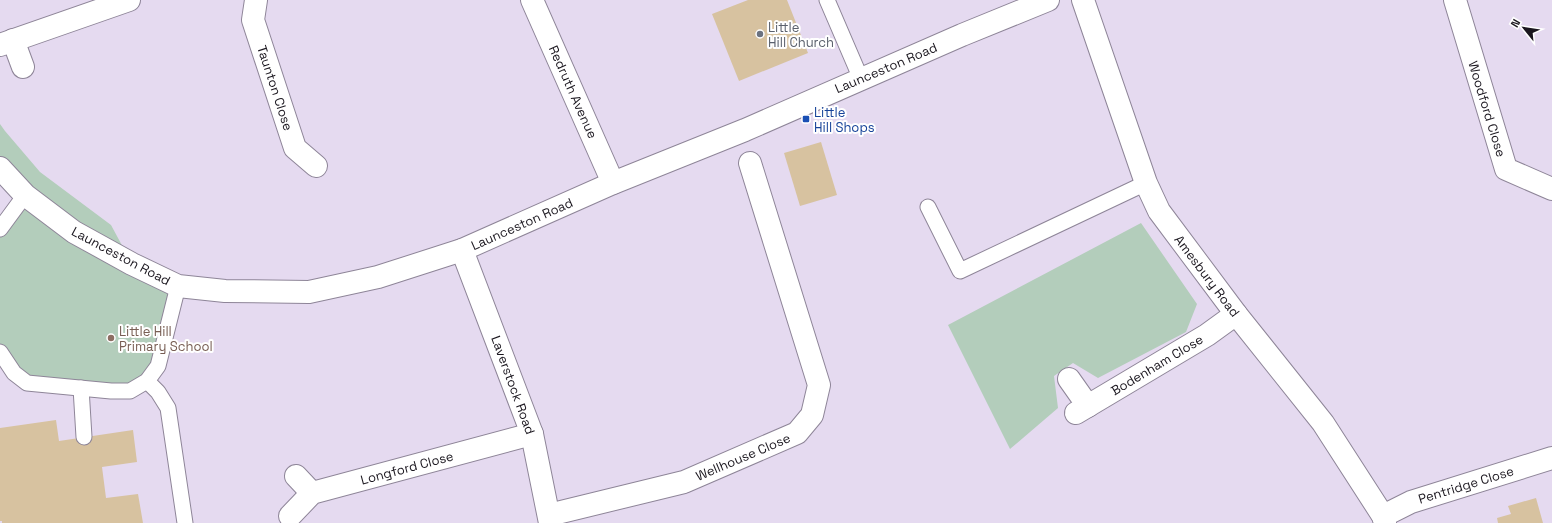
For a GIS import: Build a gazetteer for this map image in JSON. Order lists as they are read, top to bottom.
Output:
{
  "streets": {
    "street": [
      "Launceston Road",
      "Taunton Close",
      "Redruth Avenue",
      "Woodford Close",
      "Amesbury Road",
      "Bodenham Close",
      "Laverstock Road",
      "Wellhouse Close",
      "Longford Close",
      "Pentridge Close"
    ]
  },
  "crossings": [
    ["Launceston Road", "Redruth Avenue"],
    ["Launceston Road", "Laverstock Road"],
    ["Amesbury Road", "Bodenham Close"],
    ["Amesbury Road", "Pentridge Close"],
    ["Laverstock Road", "Wellhouse Close"],
    ["Laverstock Road", "Longford Close"]
  ],
  "places": {
    "other": ["Little Hill Church", "Little Hill Primary School"],
    "transit": ["Little Hill Shops"]
  },
  "north": "top left"
}
